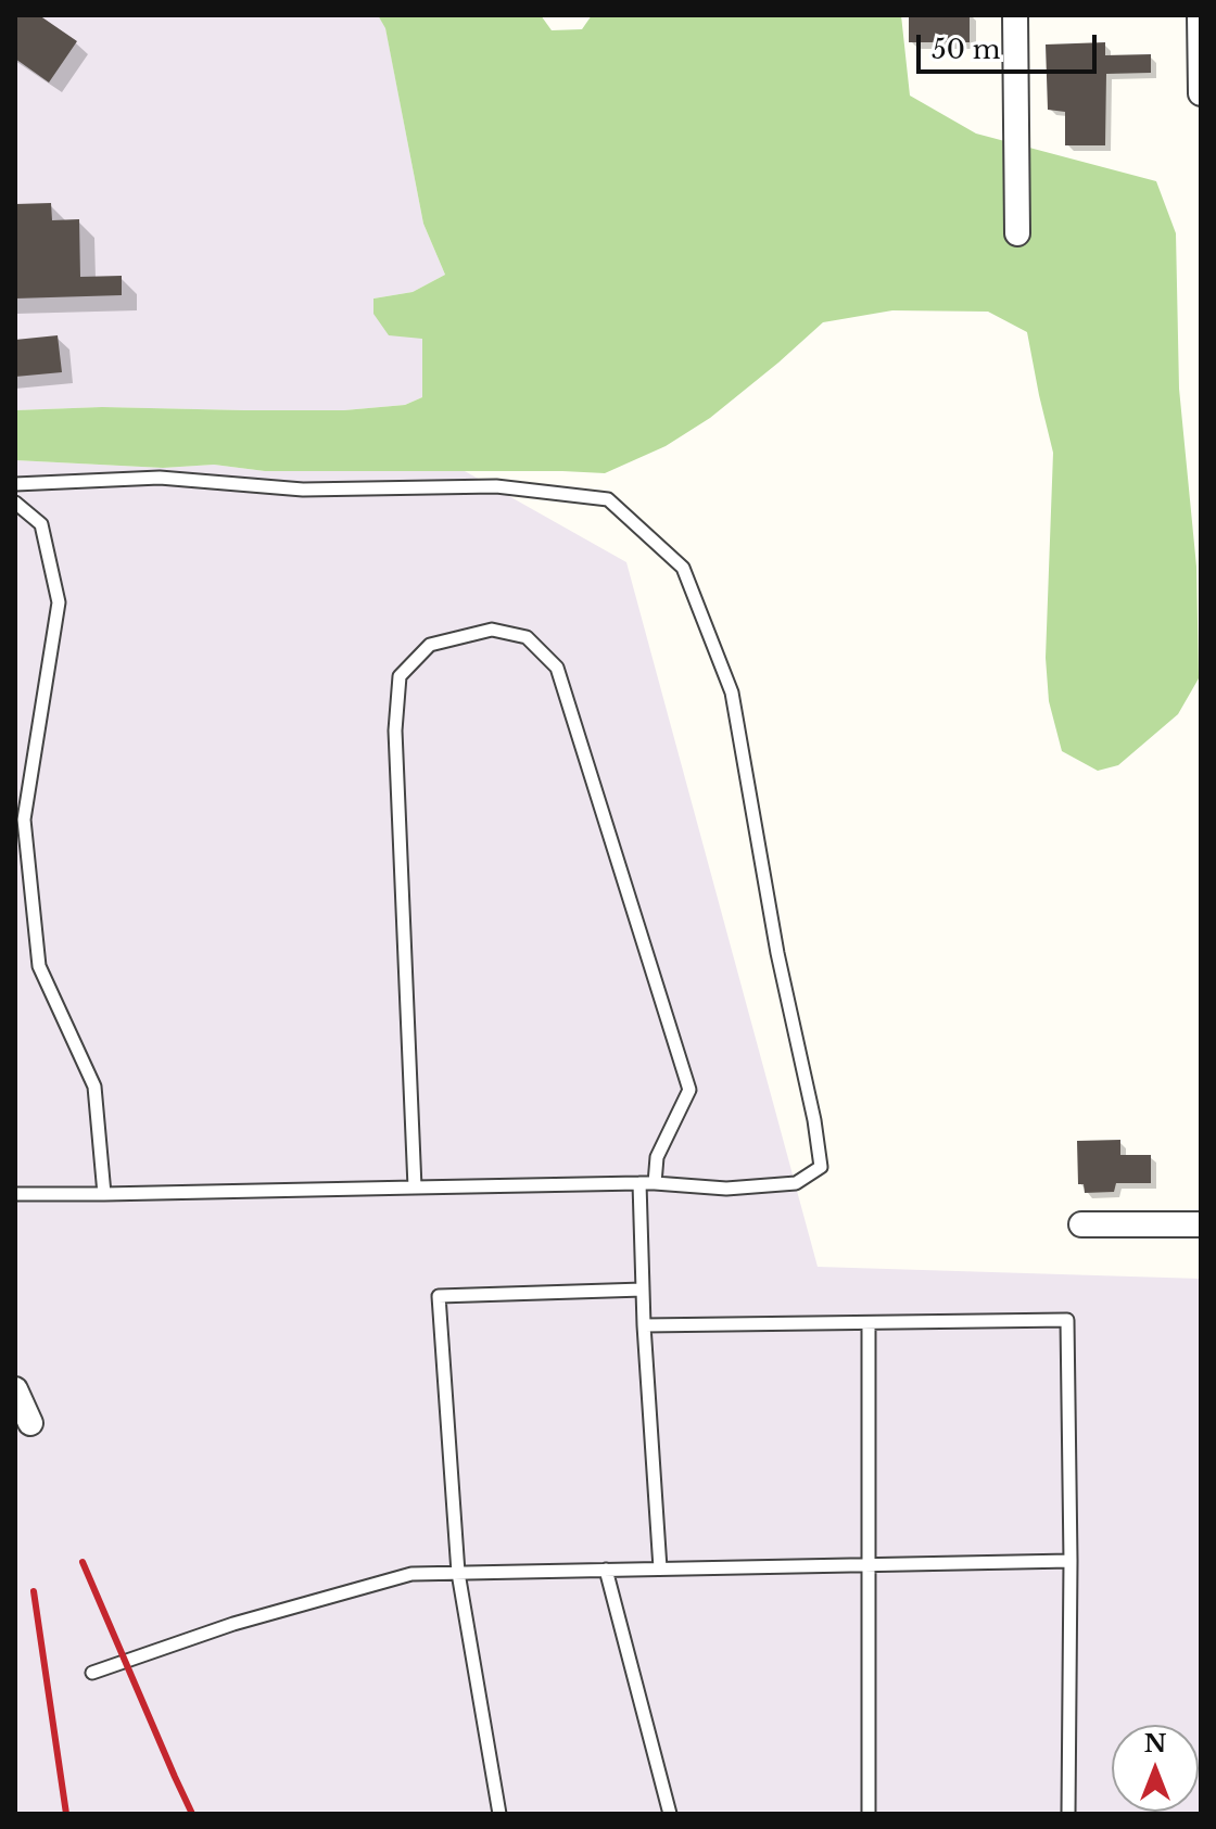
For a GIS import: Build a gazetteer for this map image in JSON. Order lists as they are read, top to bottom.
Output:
{
  "scale_bar": "50 m",
  "north": "top"
}
